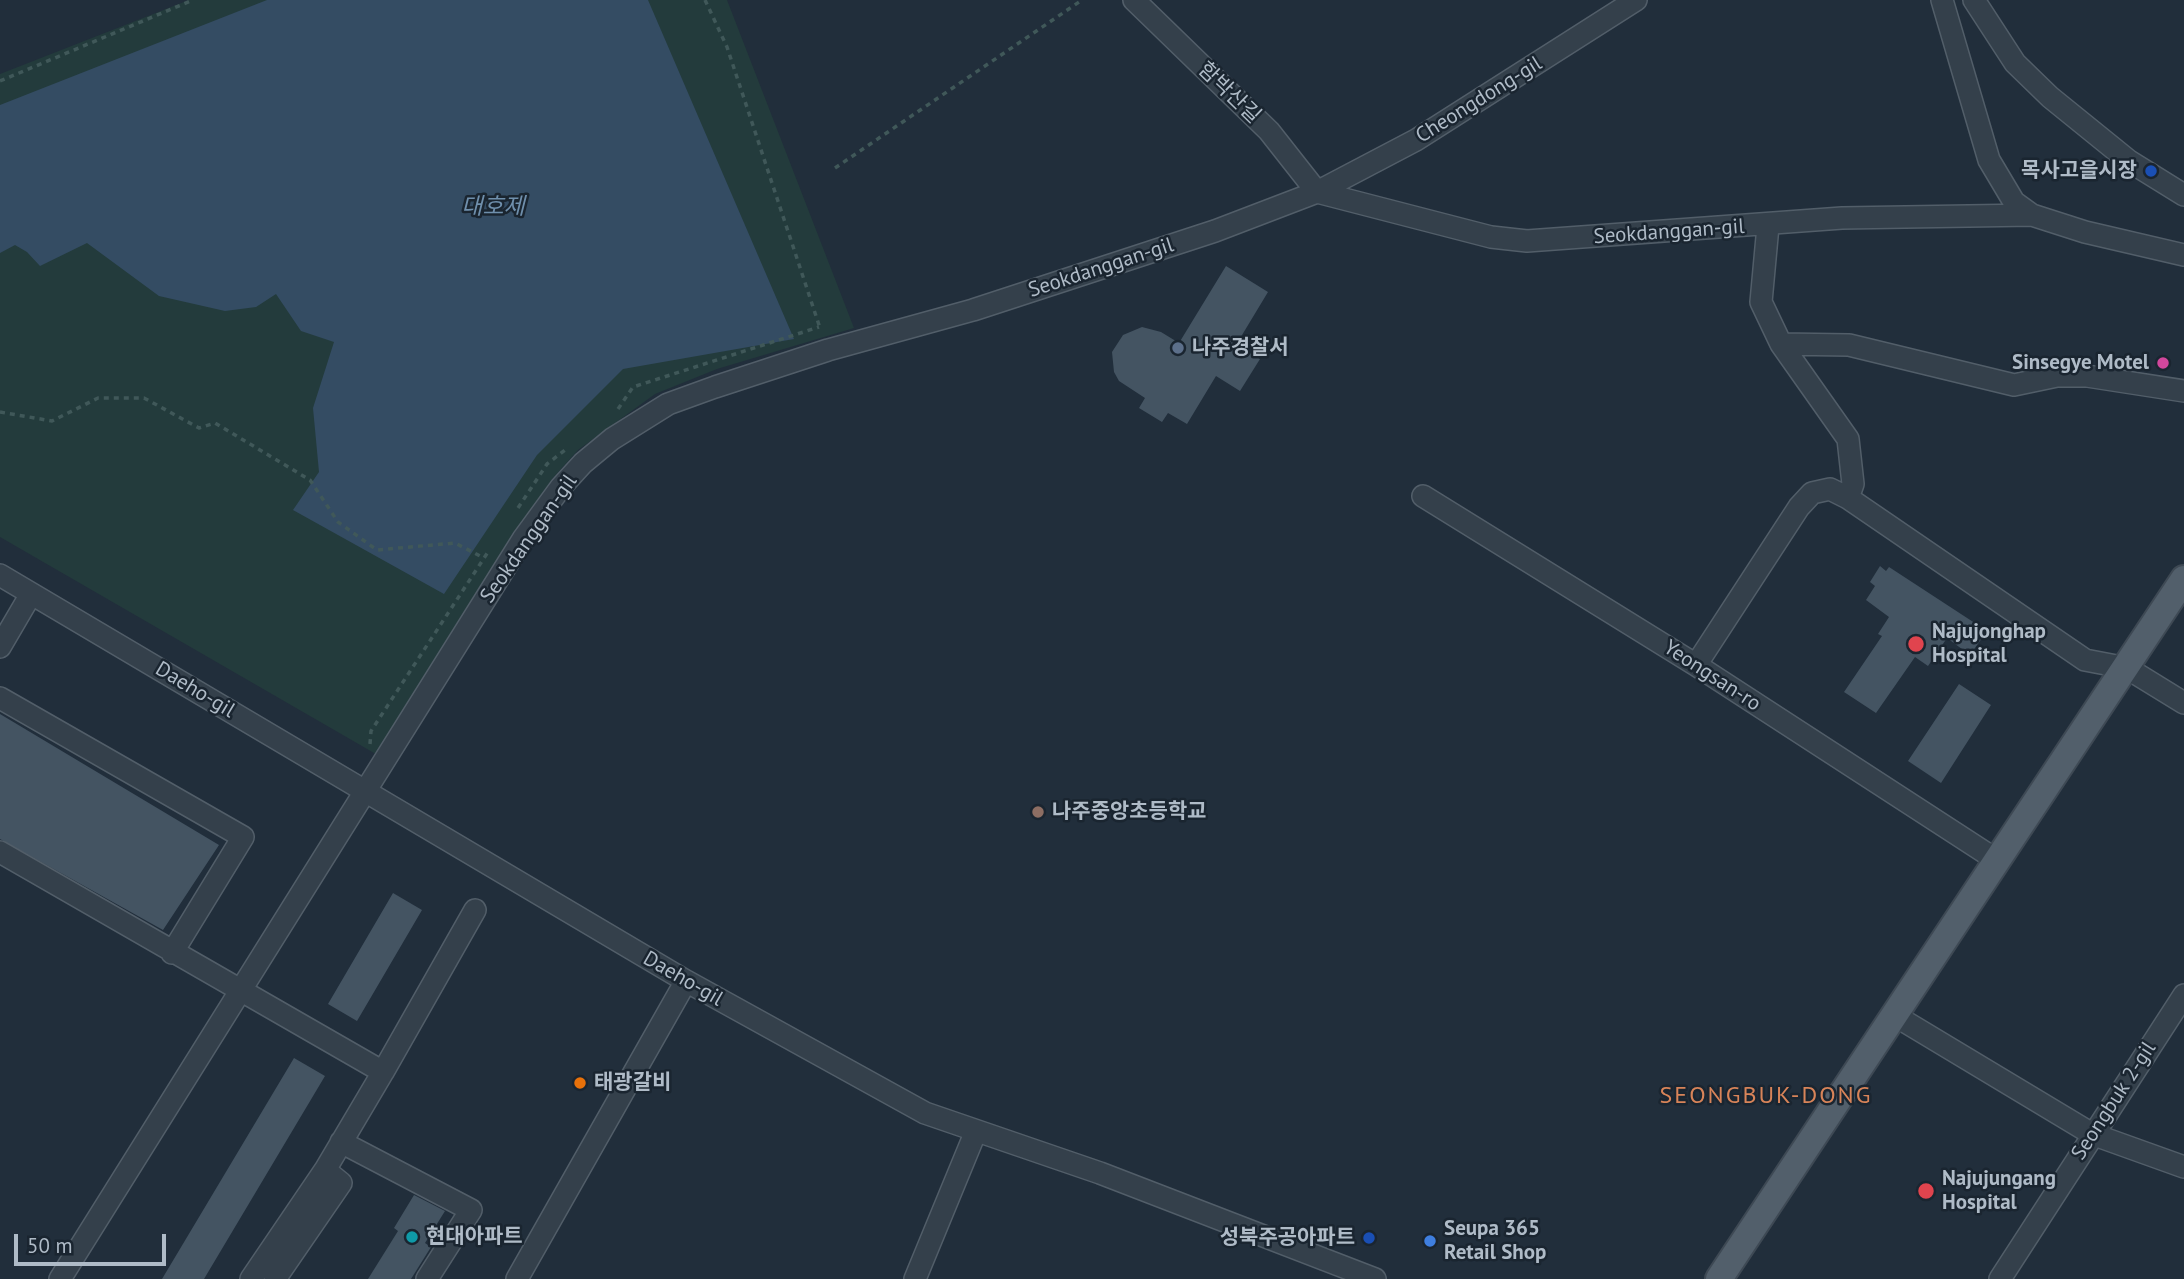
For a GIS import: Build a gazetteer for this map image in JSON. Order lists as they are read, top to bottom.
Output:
{
  "streets": {
    "street": [
      "함박산길",
      "Cheongdong-gil",
      "Seokdanggan-gil",
      "Yeongsan-ro",
      "Daeho-gil",
      "Seongbuk 2-gil"
    ]
  },
  "crossings": [
    ["함박산길", "Cheongdong-gil"],
    ["함박산길", "Seokdanggan-gil"],
    ["Cheongdong-gil", "Seokdanggan-gil"],
    ["Seokdanggan-gil", "Daeho-gil"]
  ],
  "districts": ["SEONGBUK-DONG"],
  "water": ["대호제"],
  "places": [
    "목사고을시장",
    "나주경찰서",
    "Sinsegye Motel",
    "Najujonghap Hospital",
    "나주중앙초등학교",
    "태광갈비",
    "Najujungang Hospital",
    "현대아파트",
    "성북주공아파트",
    "Seupa 365 Retail Shop"
  ],
  "scale_bar": "50 m"
}
